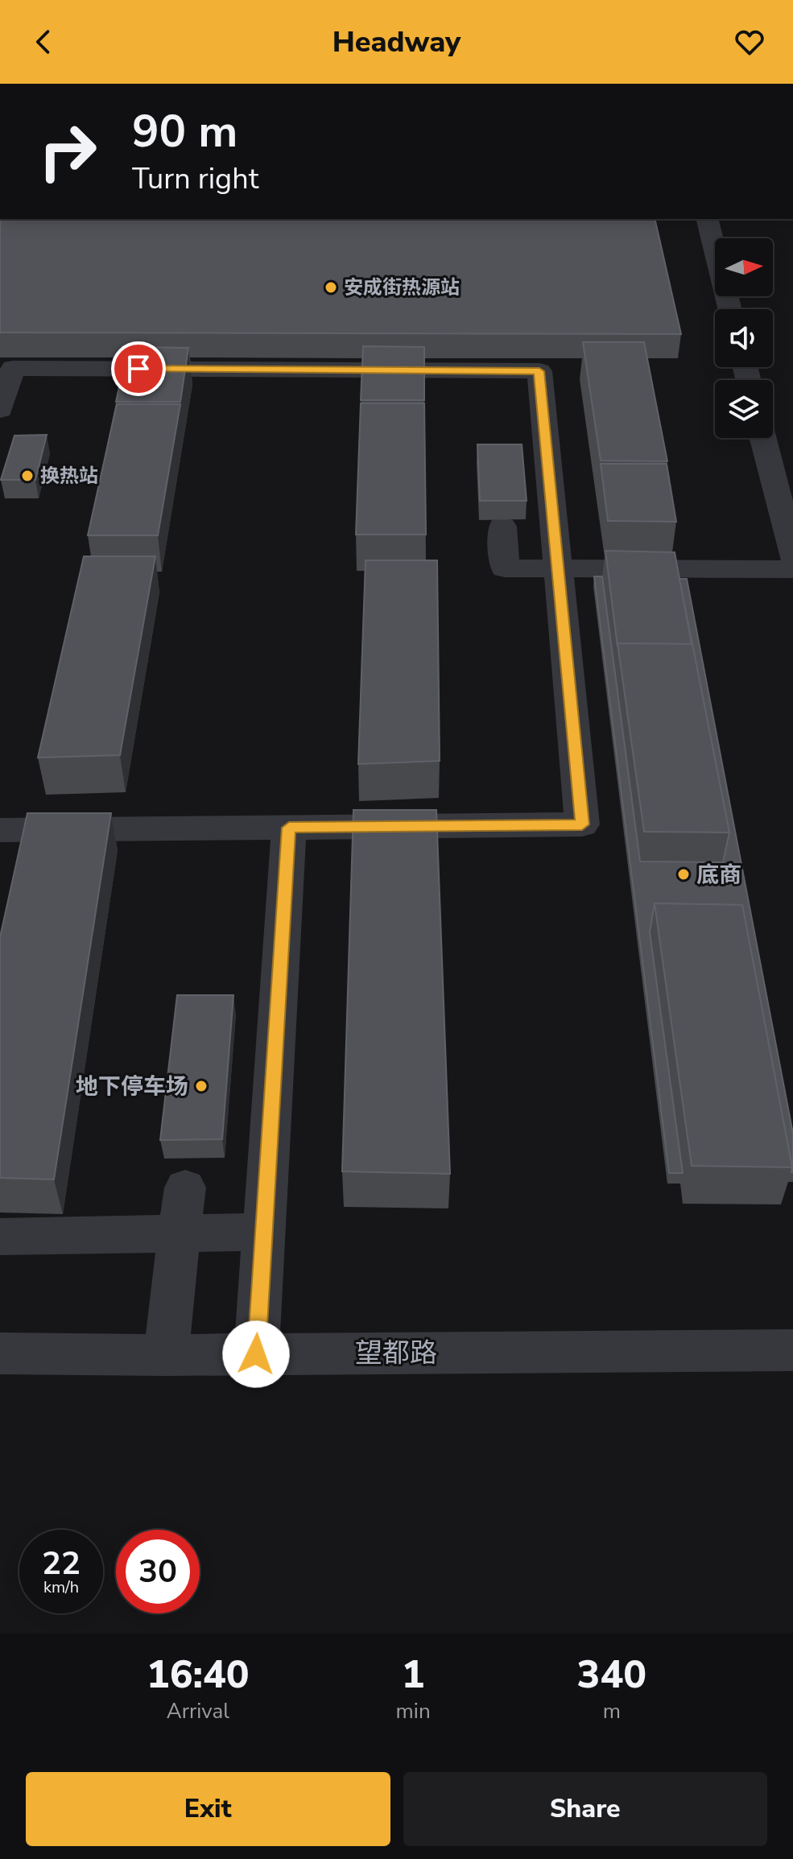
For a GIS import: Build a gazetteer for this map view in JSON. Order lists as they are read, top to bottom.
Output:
{
  "streets": {
    "street": ["望都路"]
  },
  "places": [
    "安成街热源站",
    "换热站",
    "底商",
    "地下停车场"
  ],
  "north": "right",
  "page": {
    "header": "Headway",
    "turn": ["90 m", "Turn right"],
    "speed": "22 km/h",
    "limit": "30",
    "eta": [
      "16:40",
      "Arrival",
      "1",
      "min",
      "340",
      "m"
    ],
    "buttons": ["Exit", "Share"]
  }
}
